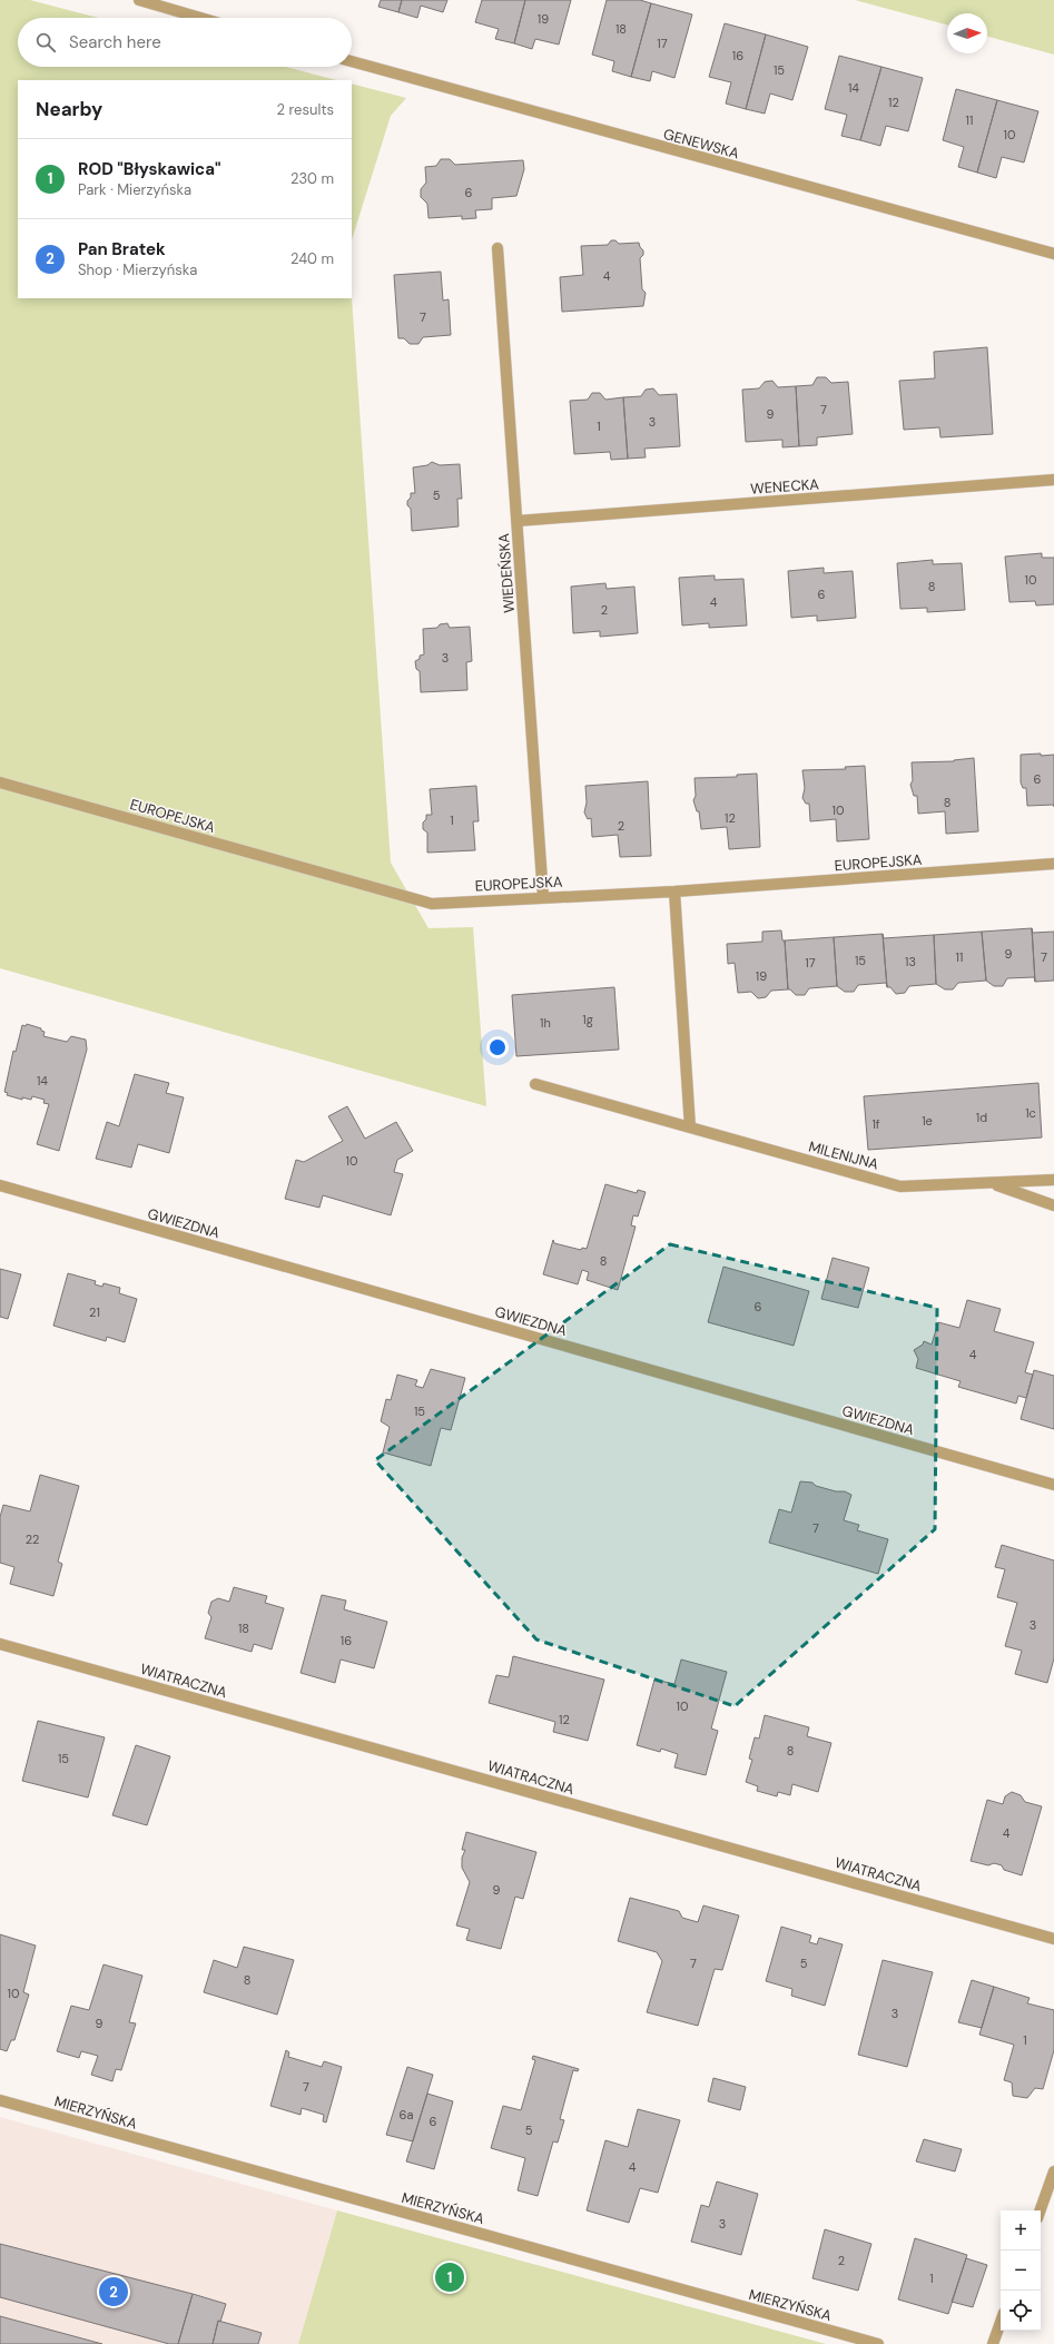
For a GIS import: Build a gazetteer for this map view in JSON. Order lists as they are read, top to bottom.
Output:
{
  "streets": {
    "street": [
      "GENEWSKA",
      "WENECKA",
      "WIEDEŃSKA",
      "EUROPEJSKA",
      "MILENIJNA",
      "GWIEZDNA",
      "WIATRACZNA",
      "MIERZYŃSKA"
    ]
  },
  "crossings": [
    ["WENECKA", "WIEDEŃSKA"],
    ["WIEDEŃSKA", "EUROPEJSKA"]
  ],
  "house_numbers": [
    "19",
    "18",
    "17",
    "16",
    "15",
    "14",
    "12",
    "11",
    "10",
    "6",
    "4",
    "7",
    "7",
    "9",
    "3",
    "1",
    "5",
    "10",
    "8",
    "6",
    "4",
    "2",
    "3",
    "6",
    "8",
    "10",
    "12",
    "1",
    "2",
    "9",
    "11",
    "7",
    "15",
    "13",
    "17",
    "19",
    "1g",
    "1h",
    "14",
    "1c",
    "1d",
    "1e",
    "1f",
    "10",
    "8",
    "6",
    "21",
    "4",
    "15",
    "7",
    "22",
    "3",
    "18",
    "16",
    "10",
    "12",
    "8",
    "15",
    "4",
    "9",
    "7",
    "5",
    "8",
    "10",
    "3",
    "9",
    "1",
    "7",
    "6a",
    "6",
    "5",
    "4",
    "3",
    "2",
    "1"
  ],
  "north": "right",
  "page": {
    "search": "Search here",
    "heading": ["Nearby", "2 results"],
    "list": [
      {
        "mark": "1",
        "name": "ROD \"Błyskawica\"",
        "note": "Park · Mierzyńska",
        "value": "230 m"
      },
      {
        "mark": "2",
        "name": "Pan Bratek",
        "note": "Shop · Mierzyńska",
        "value": "240 m"
      }
    ],
    "map_buttons": ["+", "−"],
    "pins": ["1", "2"]
  }
}
